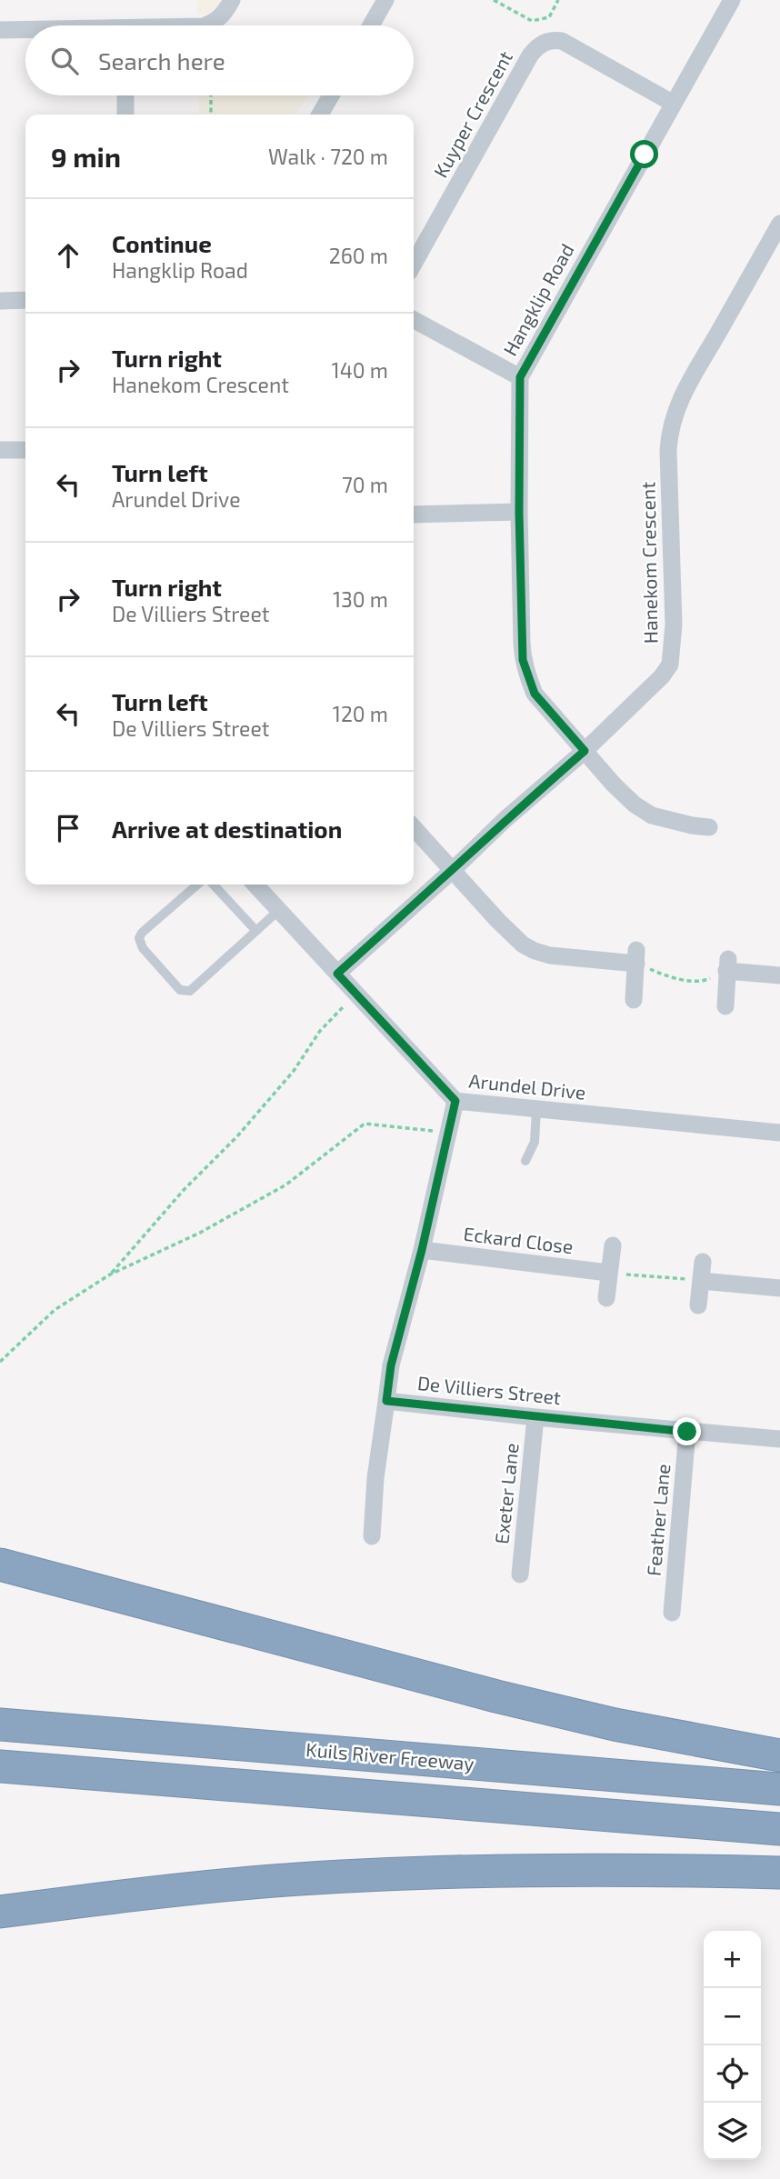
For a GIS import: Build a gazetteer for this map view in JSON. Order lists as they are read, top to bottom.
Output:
{
  "streets": {
    "highway": ["Kuils River Freeway"],
    "street": [
      "Kuyper Crescent",
      "Hangklip Road",
      "Hanekom Crescent",
      "Arundel Drive",
      "Eckard Close",
      "De Villiers Street",
      "Exeter Lane",
      "Feather Lane"
    ]
  },
  "crossings": [
    ["Kuyper Crescent", "Hangklip Road"],
    ["Hangklip Road", "Hanekom Crescent"],
    ["Hanekom Crescent", "Arundel Drive"],
    ["Arundel Drive", "De Villiers Street"],
    ["Eckard Close", "De Villiers Street"],
    ["De Villiers Street", "Exeter Lane"],
    ["De Villiers Street", "Feather Lane"]
  ],
  "page": {
    "search": "Search here",
    "heading": ["9 min", "Walk · 720 m"],
    "list": [
      ["Continue", "Hangklip Road", "260 m"],
      ["Turn right", "Hanekom Crescent", "140 m"],
      ["Turn left", "Arundel Drive", "70 m"],
      ["Turn right", "De Villiers Street", "130 m"],
      ["Turn left", "De Villiers Street", "120 m"],
      "Arrive at destination"
    ],
    "map_buttons": ["+", "−"]
  }
}
